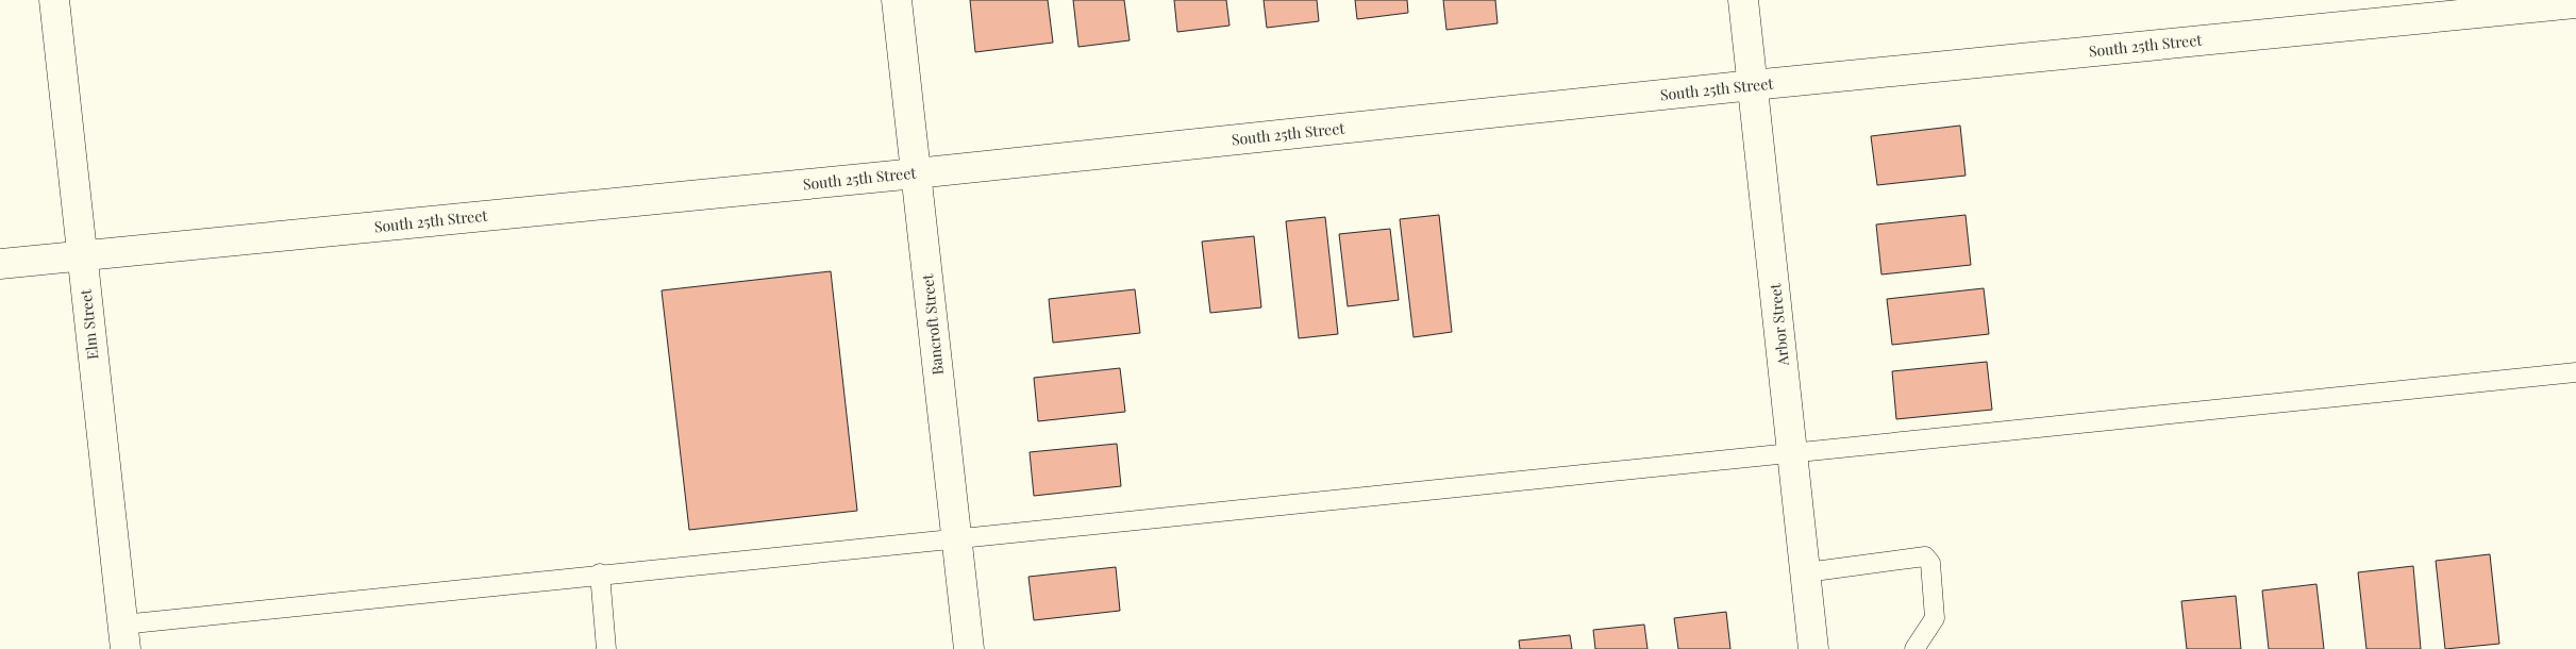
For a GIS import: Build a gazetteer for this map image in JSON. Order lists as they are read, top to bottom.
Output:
{
  "streets": {
    "street": [
      "South 25th Street",
      "Elm Street",
      "Bancroft Street",
      "Arbor Street"
    ]
  },
  "crossings": [
    ["South 25th Street", "Elm Street"],
    ["South 25th Street", "Bancroft Street"],
    ["South 25th Street", "Arbor Street"]
  ]
}
